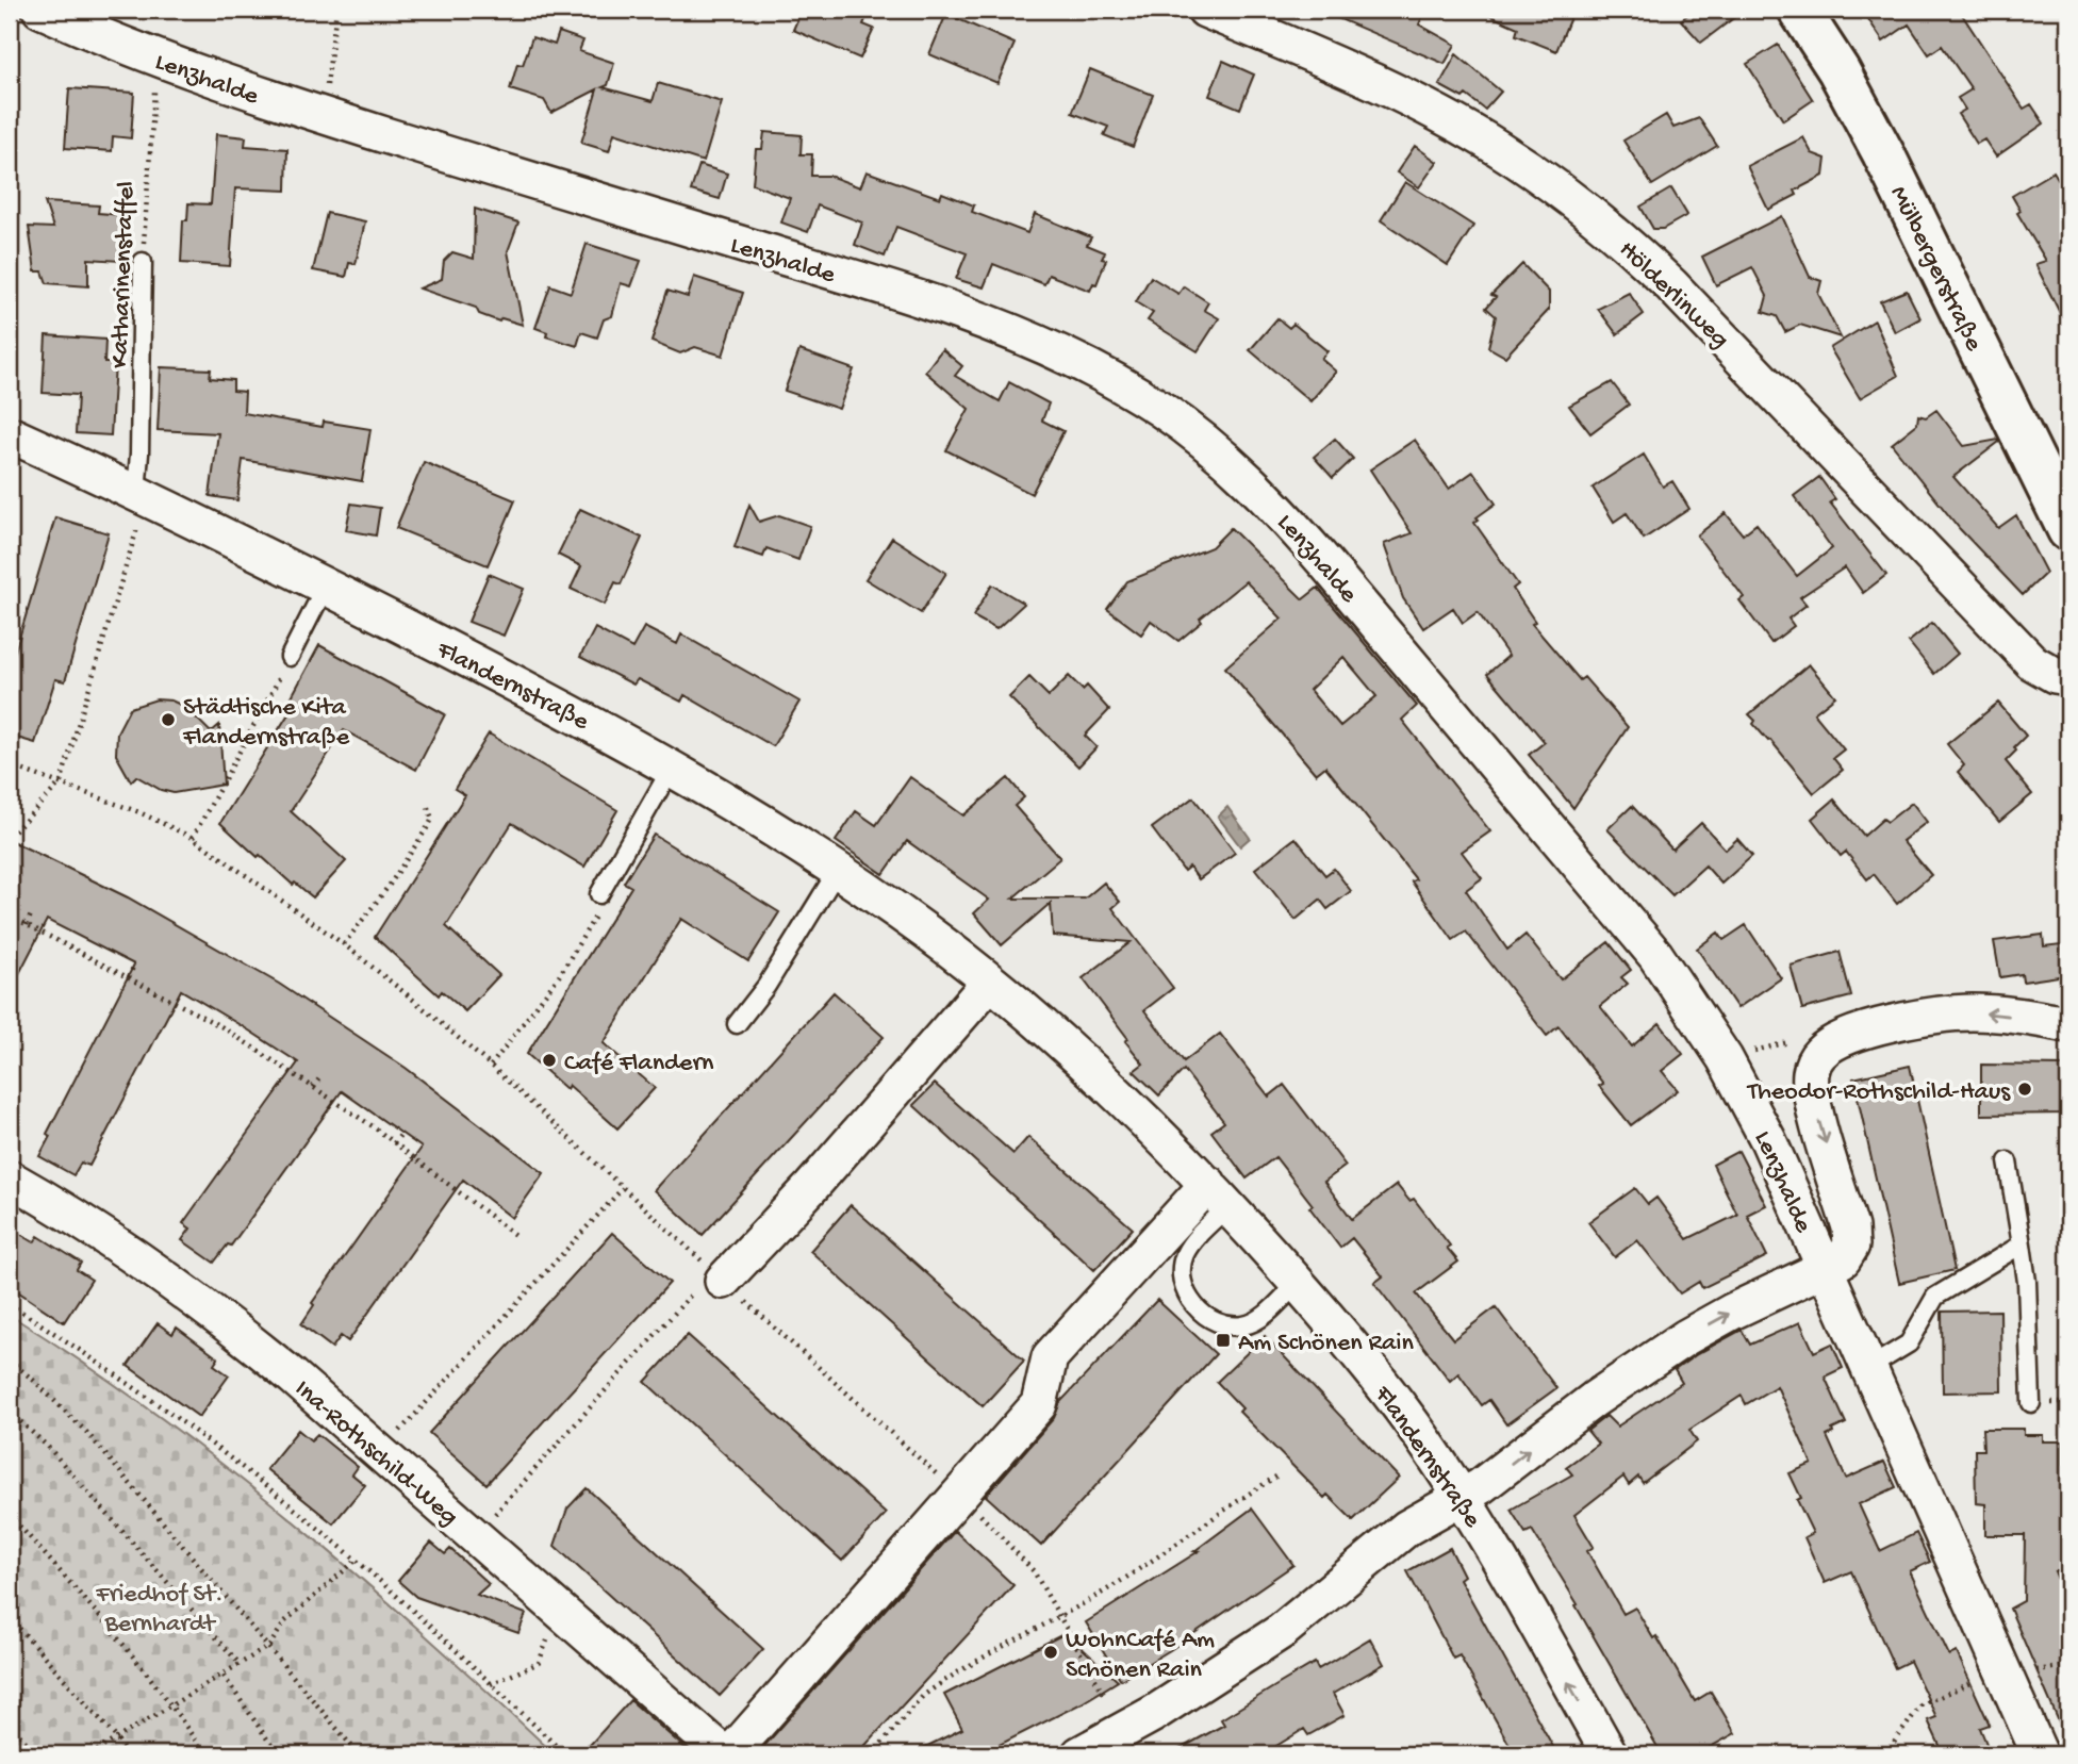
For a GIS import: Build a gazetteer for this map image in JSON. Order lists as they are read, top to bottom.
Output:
{
  "streets": {
    "street": [
      "Lenzhalde",
      "Mülbergerstraße",
      "Hölderlinweg",
      "Flandernstraße",
      "Ina-Rothschild-Weg"
    ],
    "lane": ["Katharinenstaffel"]
  },
  "crossings": [
    ["Lenzhalde", "Katharinenstaffel"],
    ["Katharinenstaffel", "Flandernstraße"]
  ],
  "parks": ["Friedhof St. Bernhardt"],
  "places": {
    "other": [
      "Städtische Kita Flandernstraße",
      "Café Flandern",
      "Theodor-Rothschild-Haus",
      "WohnCafé Am Schönen Rain"
    ],
    "transit": ["Am Schönen Rain"]
  }
}
